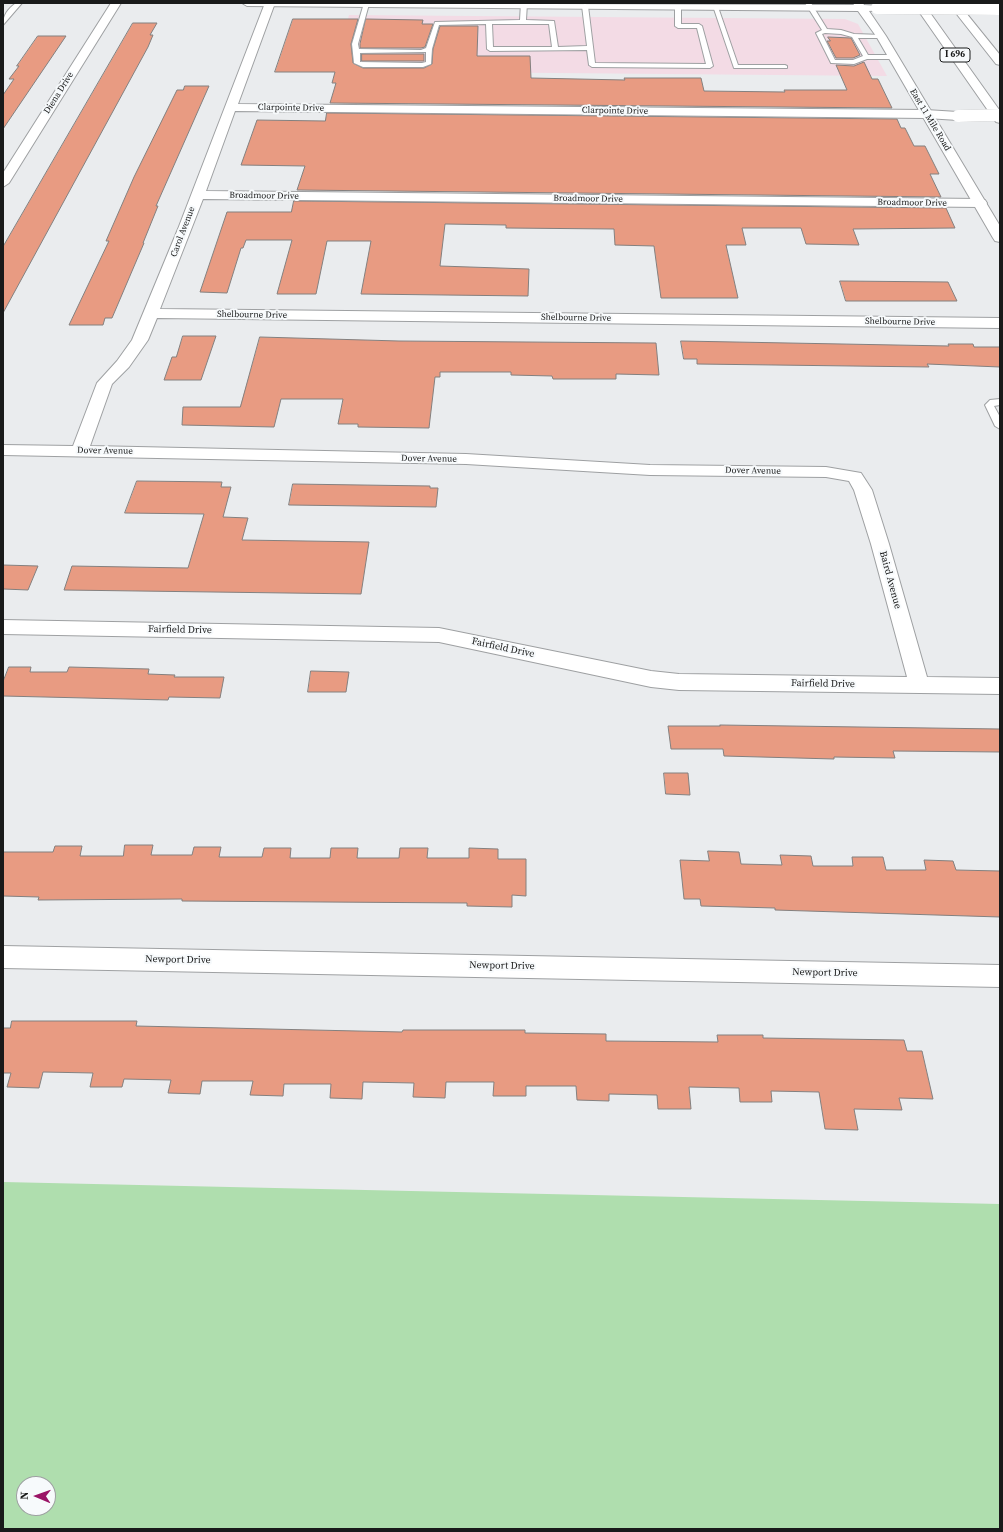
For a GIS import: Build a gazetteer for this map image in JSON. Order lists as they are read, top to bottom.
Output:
{
  "streets": {
    "main road": [
      "I 696",
      "Diena Drive",
      "Clarpointe Drive",
      "East 11 Mile Road",
      "Broadmoor Drive",
      "Carol Avenue",
      "Shelbourne Drive",
      "Dover Avenue",
      "Baird Avenue",
      "Fairfield Drive",
      "Newport Drive"
    ]
  },
  "crossings": [
    ["Clarpointe Drive", "East 11 Mile Road"],
    ["Clarpointe Drive", "Carol Avenue"],
    ["East 11 Mile Road", "Broadmoor Drive"],
    ["Broadmoor Drive", "Carol Avenue"],
    ["Carol Avenue", "Shelbourne Drive"],
    ["Carol Avenue", "Dover Avenue"],
    ["Dover Avenue", "Baird Avenue"],
    ["Baird Avenue", "Fairfield Drive"]
  ],
  "north": "left"
}
